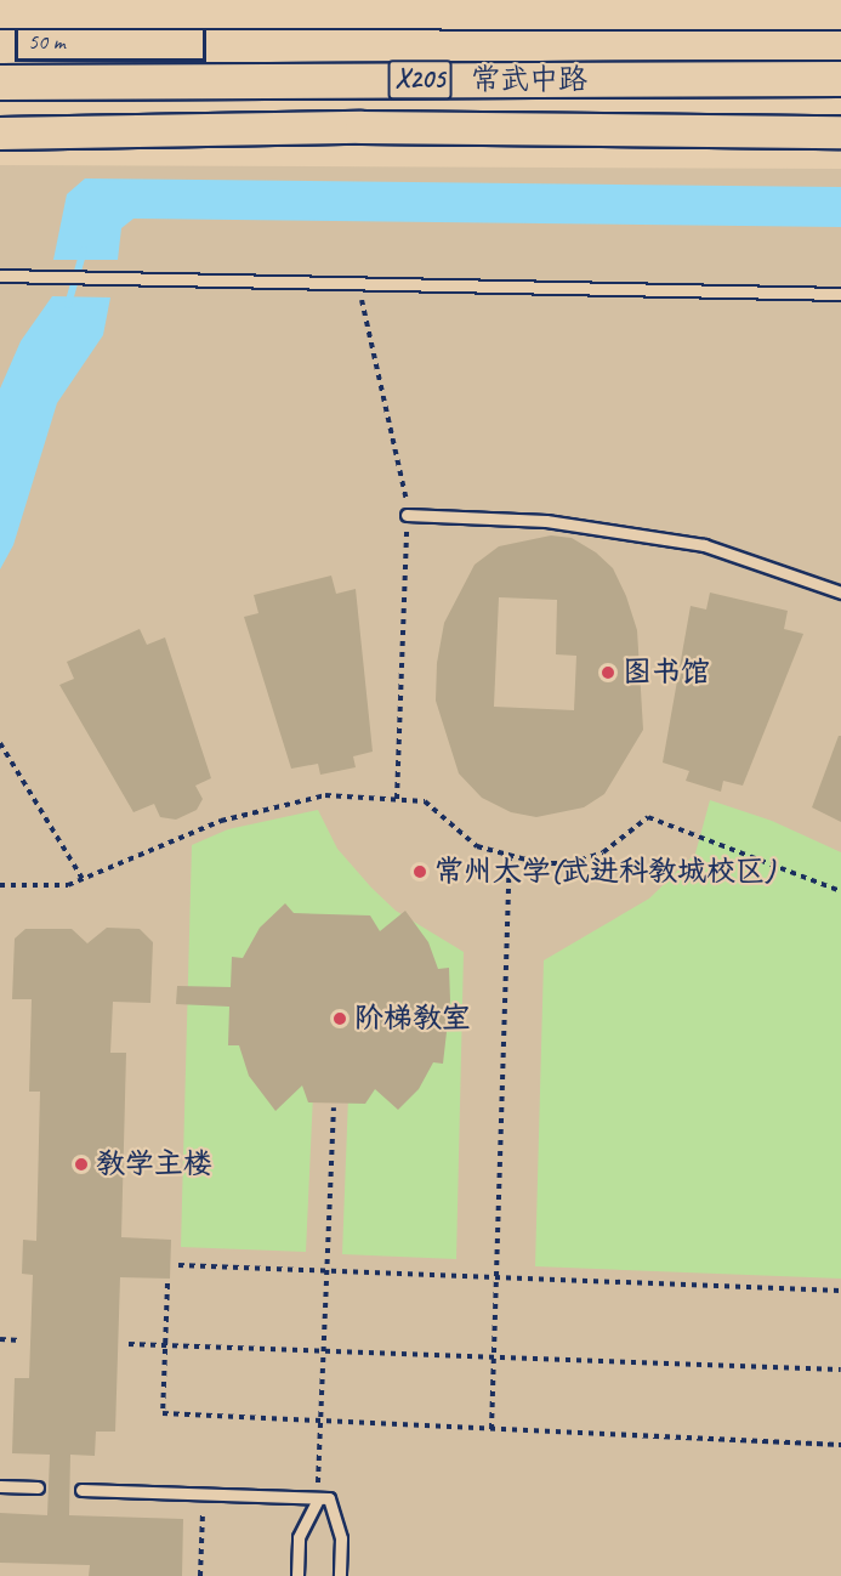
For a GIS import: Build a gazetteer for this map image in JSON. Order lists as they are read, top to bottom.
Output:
{
  "streets": {
    "main road": ["X205", "常武中路"]
  },
  "places": [
    "图书馆",
    "常州大学(武进科教城校区)",
    "阶梯教室",
    "教学主楼"
  ],
  "scale_bar": "50 m"
}
